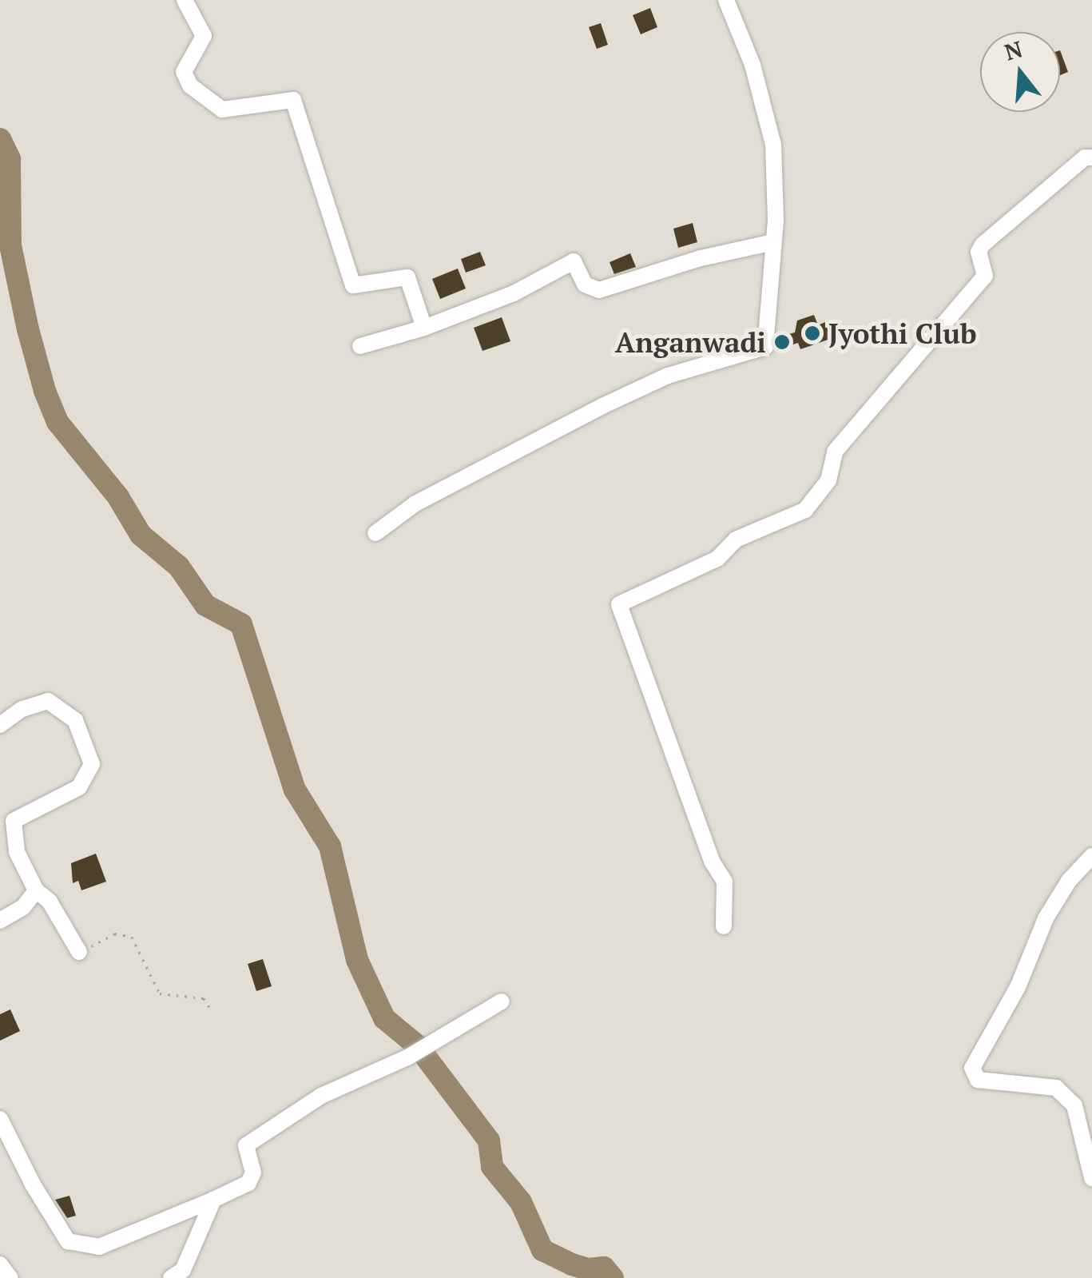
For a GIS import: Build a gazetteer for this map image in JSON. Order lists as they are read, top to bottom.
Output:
{
  "places": ["Jyothi Club", "Anganwadi"],
  "north": "top"
}
